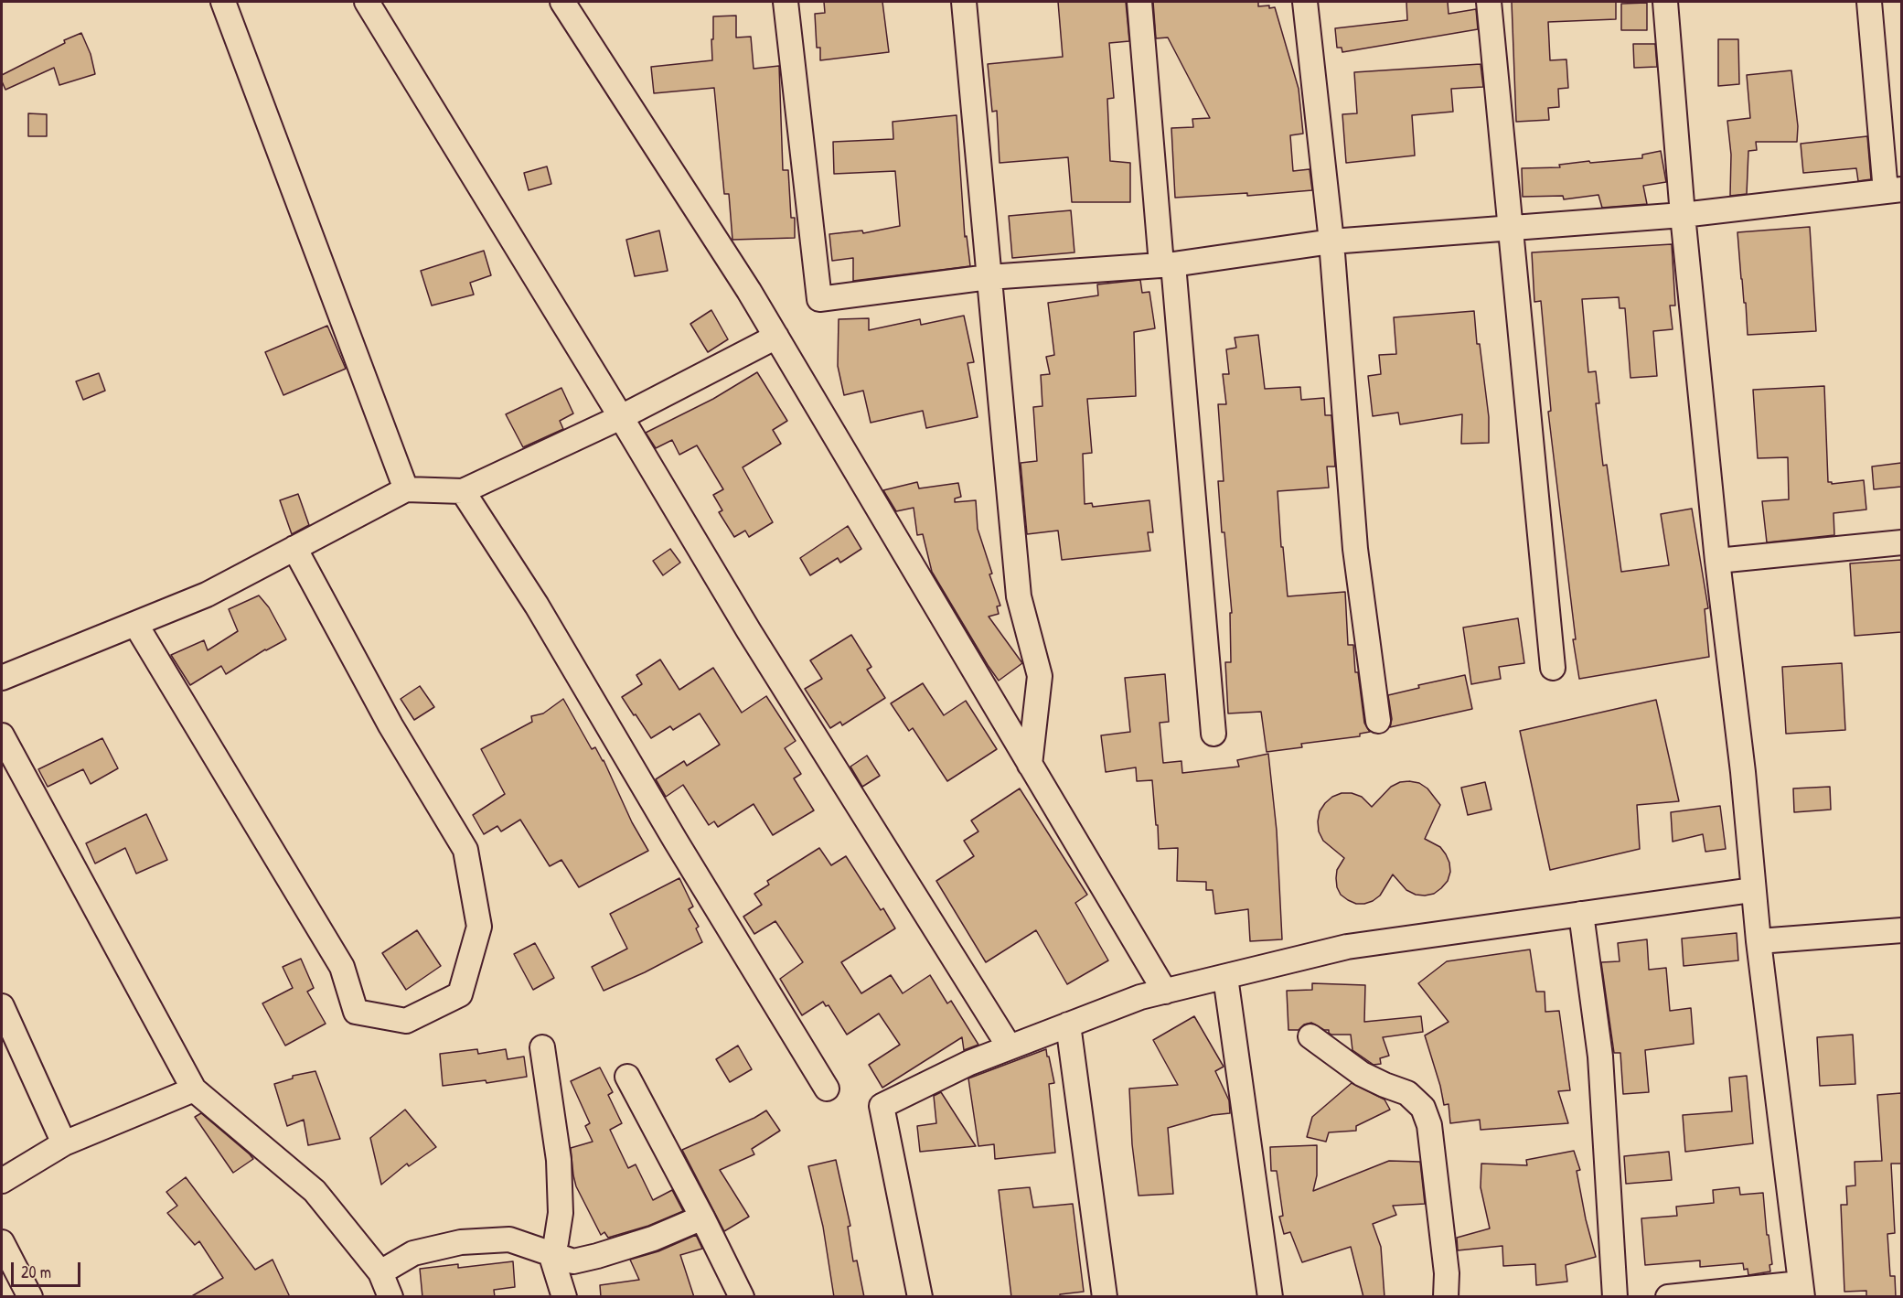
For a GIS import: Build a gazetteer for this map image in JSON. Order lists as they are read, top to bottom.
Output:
{
  "scale_bar": "20 m"
}
